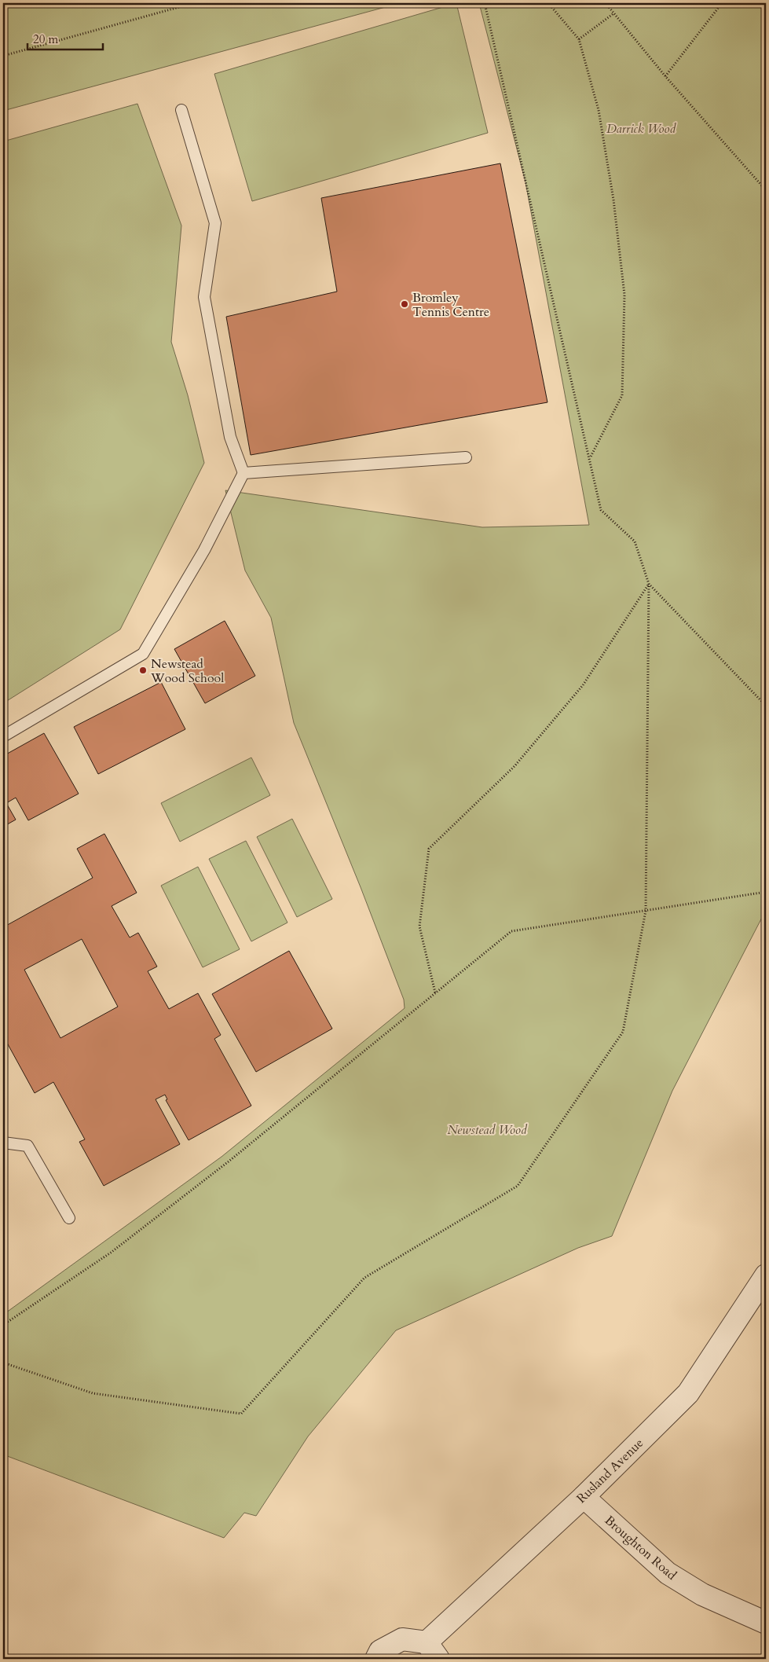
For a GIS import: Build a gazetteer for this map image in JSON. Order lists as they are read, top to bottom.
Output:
{
  "streets": {
    "street": ["Rusland Avenue", "Broughton Road"]
  },
  "crossings": [
    ["Rusland Avenue", "Broughton Road"]
  ],
  "parks": ["Darrick Wood", "Newstead Wood"],
  "places": ["Bromley Tennis Centre", "Newstead Wood School"],
  "scale_bar": "20 m"
}
